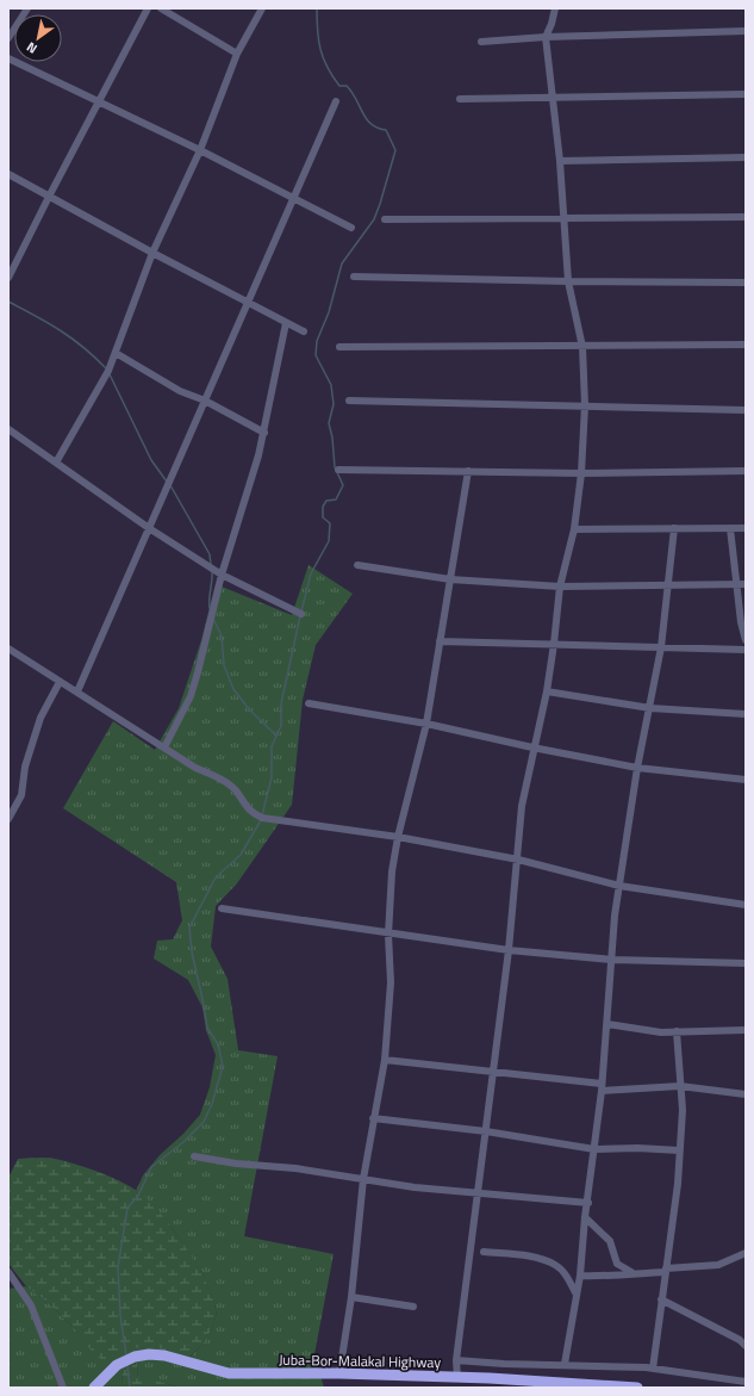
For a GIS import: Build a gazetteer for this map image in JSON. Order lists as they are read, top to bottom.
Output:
{
  "streets": {
    "highway": ["Juba-Bor-Malakal Highway"]
  },
  "north": "bottom left"
}
